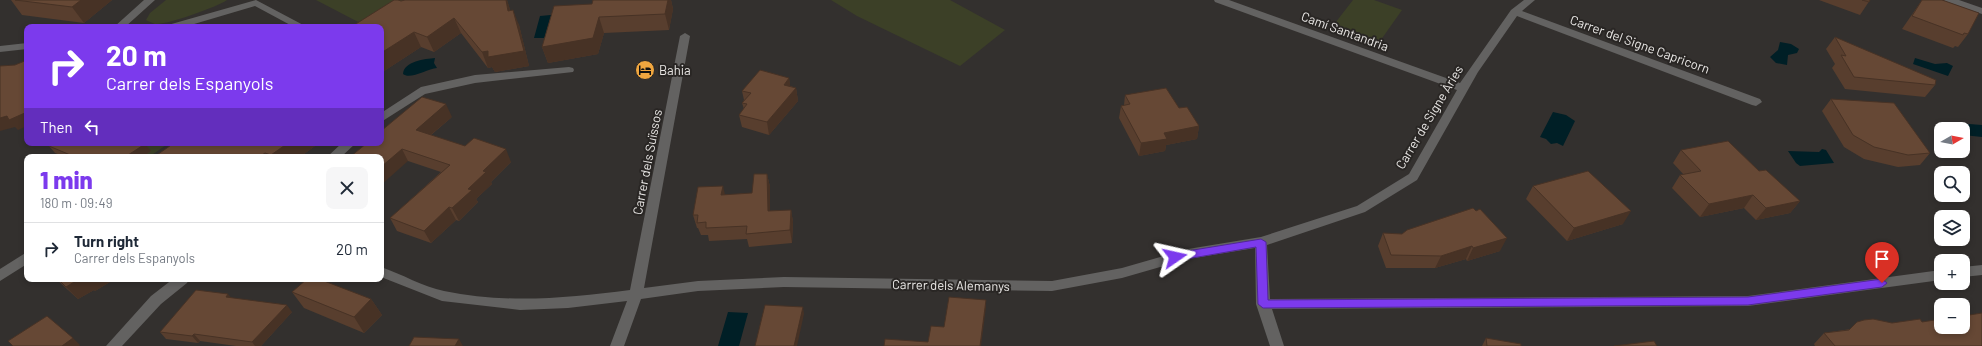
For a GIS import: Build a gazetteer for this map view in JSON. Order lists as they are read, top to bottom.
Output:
{
  "streets": {
    "street": [
      "Camí Santandria",
      "Carrer del Signe Capricorn",
      "Carrer de Signe Àries",
      "Carrer dels Suïssos",
      "Carrer dels Alemanys"
    ]
  },
  "crossings": [
    ["Camí Santandria", "Carrer de Signe Àries"],
    ["Carrer del Signe Capricorn", "Carrer de Signe Àries"],
    ["Carrer de Signe Àries", "Carrer dels Alemanys"],
    ["Carrer dels Suïssos", "Carrer dels Alemanys"]
  ],
  "places": {
    "hotel": ["Bahia"]
  },
  "north": "right",
  "page": {
    "turn": ["20 m", "Carrer dels Espanyols"],
    "then": "Then",
    "map_buttons": ["+", "−"],
    "heading": ["1 min", "180 m · 09:49"],
    "list": [
      {
        "name": "Turn right",
        "note": "Carrer dels Espanyols",
        "value": "20 m"
      }
    ]
  }
}
